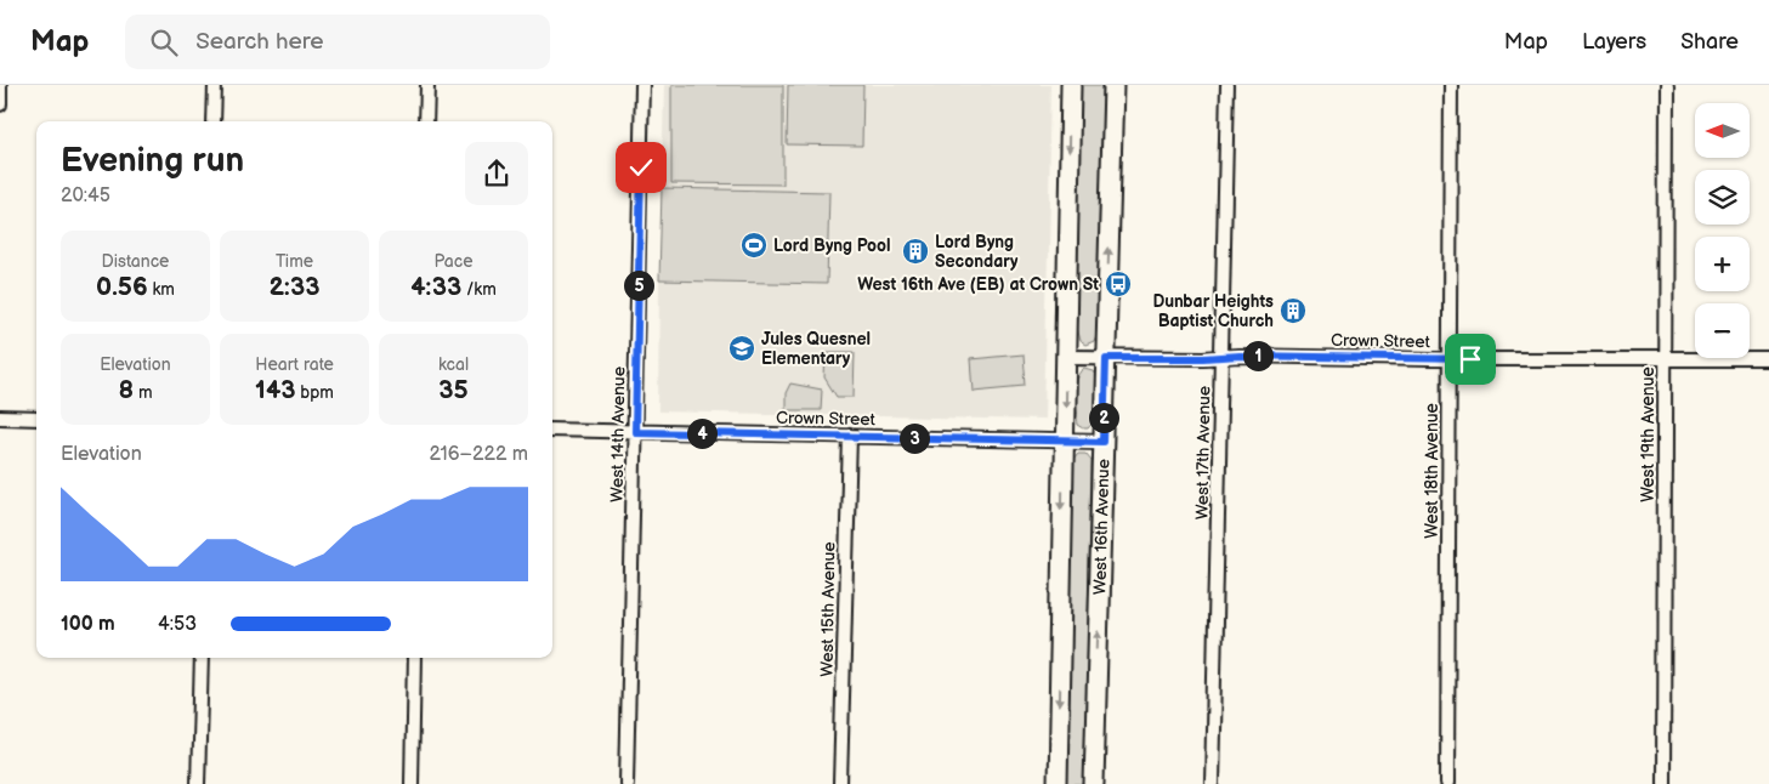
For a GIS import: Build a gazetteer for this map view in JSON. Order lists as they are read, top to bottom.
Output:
{
  "streets": {
    "main road": ["West 16th Avenue"],
    "street": [
      "Crown Street",
      "West 14th Avenue",
      "West 19th Avenue",
      "West 17th Avenue",
      "West 18th Avenue",
      "West 15th Avenue"
    ]
  },
  "crossings": [
    ["Crown Street", "West 14th Avenue"],
    ["Crown Street", "West 19th Avenue"],
    ["Crown Street", "West 17th Avenue"],
    ["Crown Street", "West 18th Avenue"],
    ["Crown Street", "West 16th Avenue"],
    ["Crown Street", "West 15th Avenue"]
  ],
  "places": {
    "sports": ["Lord Byng Pool"],
    "building": ["Lord Byng Secondary", "Dunbar Heights Baptist Church"],
    "bus stop": ["West 16th Ave (EB) at Crown St"],
    "school or university": ["Jules Quesnel Elementary"]
  },
  "north": "left",
  "page": {
    "header": "Map",
    "search": "Search here",
    "nav": ["Map", "Layers", "Share"],
    "map_buttons": ["+", "−"],
    "heading": ["Evening run", "20:45"],
    "stats": [
      ["Distance", "0.56 km"],
      ["Time", "2:33"],
      ["Pace", "4:33 /km"],
      ["Elevation", "8 m"],
      ["Heart rate", "143 bpm"],
      ["kcal", "35"]
    ],
    "pins": [
      "5",
      "1",
      "2",
      "4",
      "3"
    ],
    "chart": ["Elevation", "216–222 m"],
    "list": [
      {
        "name": "100 m",
        "note": "4:53"
      }
    ]
  }
}
